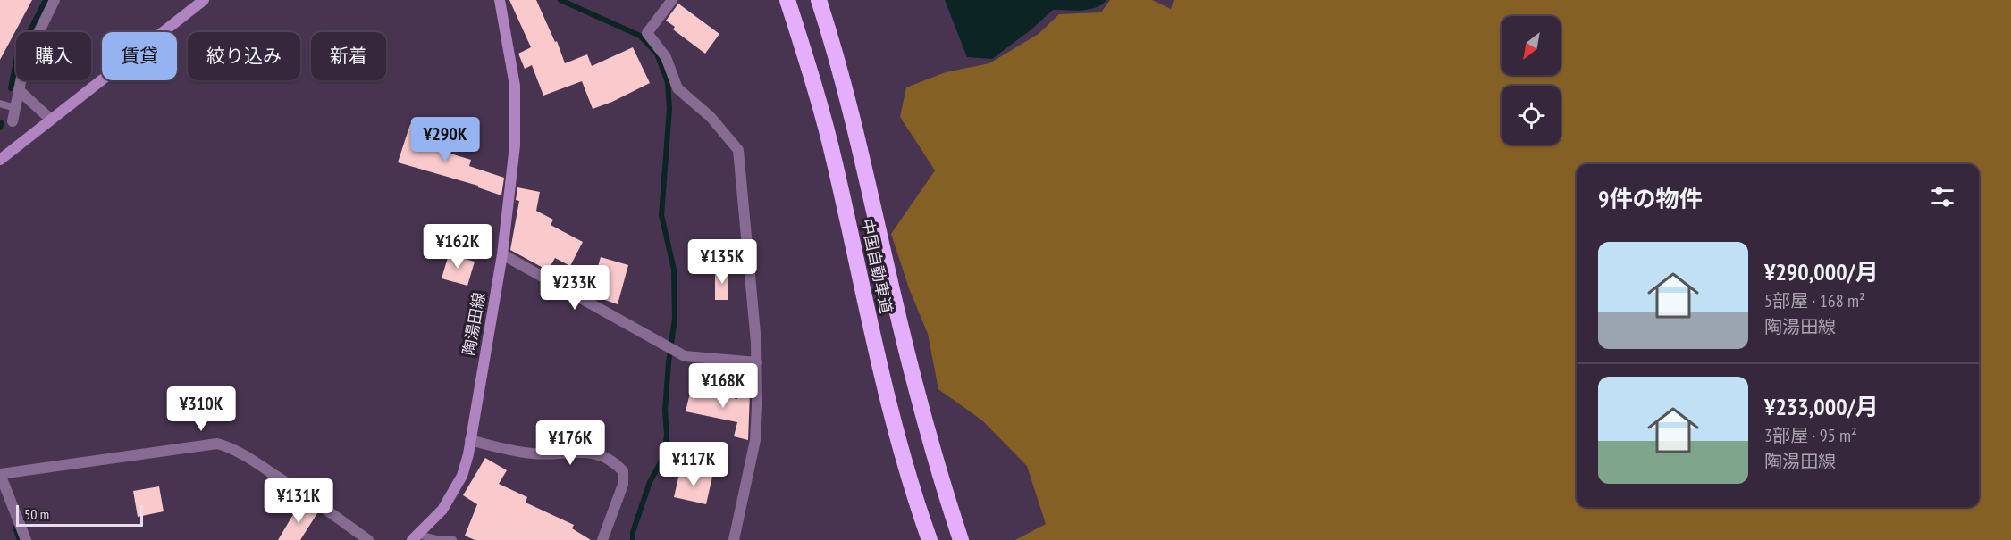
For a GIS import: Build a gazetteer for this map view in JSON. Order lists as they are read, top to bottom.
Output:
{
  "streets": {
    "highway": ["中国自動車道"],
    "main road": ["陶湯田線"]
  },
  "scale_bar": "50 m",
  "north": "bottom left",
  "page": {
    "chip": [
      "購入",
      "賃貸",
      "絞り込み",
      "新着"
    ],
    "price": [
      "¥290K",
      "¥162K",
      "¥135K",
      "¥233K",
      "¥168K",
      "¥310K",
      "¥176K",
      "¥117K",
      "¥131K"
    ],
    "heading": "9件の物件",
    "list": [
      {
        "name": "¥290,000/月",
        "note": "5部屋 · 168 m² · 陶湯田線"
      },
      {
        "name": "¥233,000/月",
        "note": "3部屋 · 95 m² · 陶湯田線"
      }
    ],
    "scale": "50 m"
  }
}
